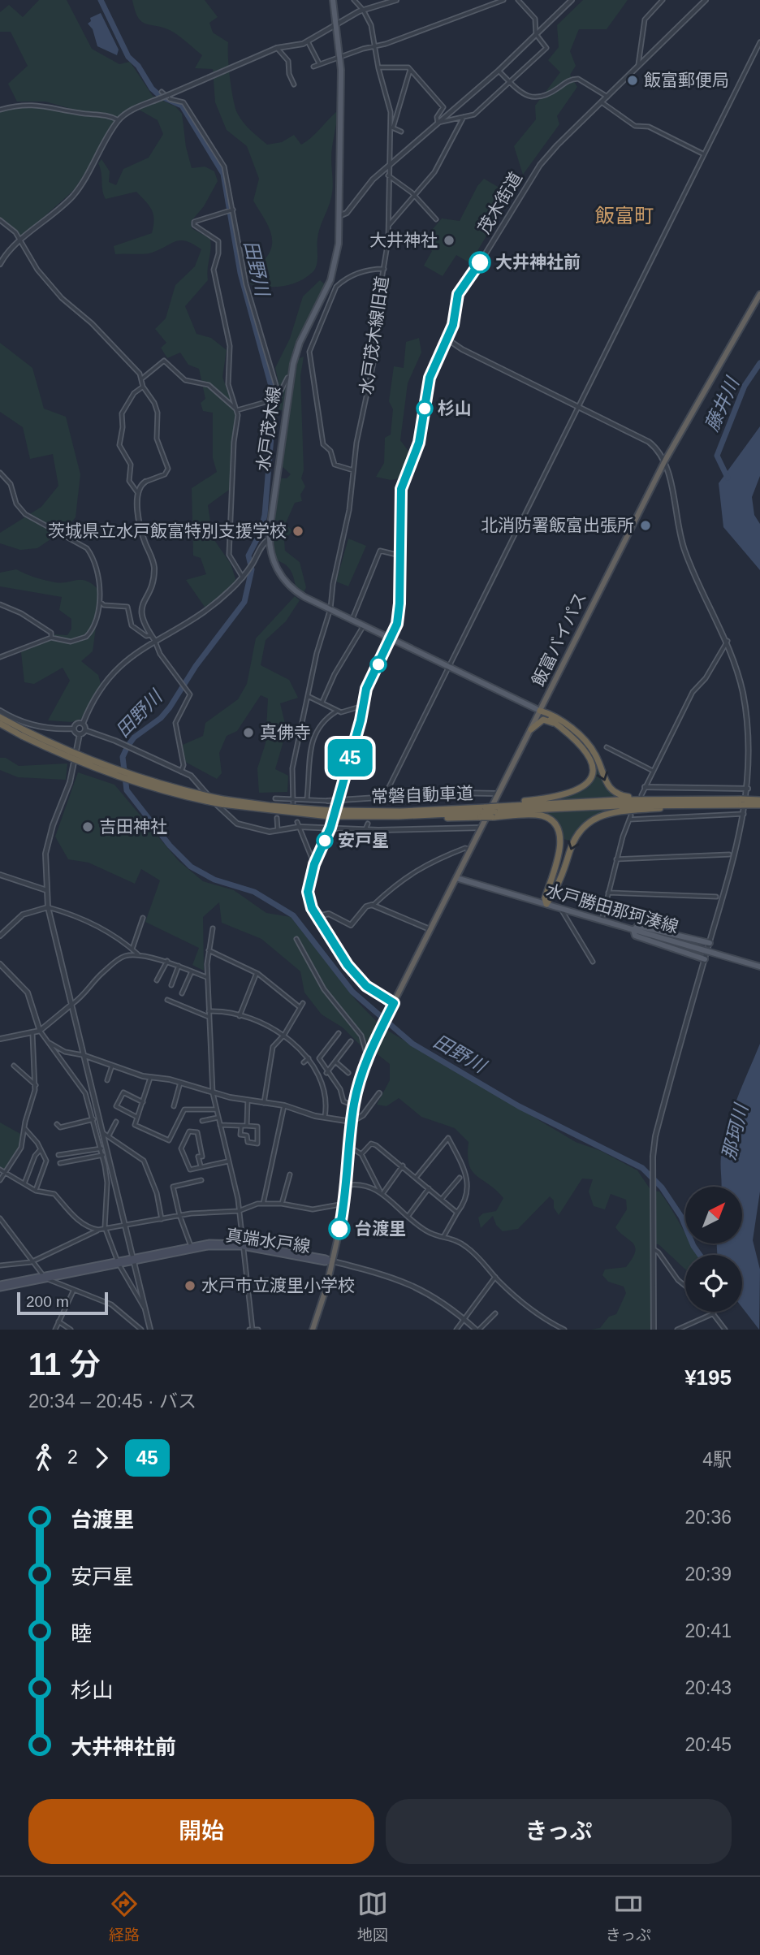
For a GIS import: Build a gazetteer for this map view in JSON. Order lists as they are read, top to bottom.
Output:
{
  "streets": {
    "highway": ["飯富バイパス", "常磐自動車道"],
    "main road": ["水戸茂木線", "水戸勝田那珂湊線", "真端水戸線"],
    "street": ["茂木街道", "水戸茂木線旧道"]
  },
  "crossings": [
    ["茂木街道", "水戸茂木線"],
    ["茂木街道", "飯富バイパス"],
    ["水戸茂木線旧道", "水戸茂木線"],
    ["水戸茂木線", "飯富バイパス"],
    ["飯富バイパス", "水戸勝田那珂湊線"]
  ],
  "districts": ["飯富町"],
  "water": ["田野川", "藤井川", "那珂川"],
  "places": [
    "飯富郵便局",
    "大井神社",
    "大井神社前",
    "杉山",
    "北消防署飯富出張所",
    "茨城県立水戸飯富特別支援学校",
    "真佛寺",
    "吉田神社",
    "安戸星",
    "台渡里",
    "水戸市立渡里小学校"
  ],
  "lines": ["bus line 45"],
  "scale_bar": "200 m",
  "north": "top right",
  "page": {
    "on_map": "45",
    "scale": "200 m",
    "heading": ["11 分", "20:34 – 20:45 · バス", "¥195"],
    "legs": ["2", "45", "4駅"],
    "list": [
      {
        "name": "台渡里",
        "value": "20:36"
      },
      {
        "name": "安戸星",
        "value": "20:39"
      },
      {
        "name": "睦",
        "value": "20:41"
      },
      {
        "name": "杉山",
        "value": "20:43"
      },
      {
        "name": "大井神社前",
        "value": "20:45"
      }
    ],
    "buttons": ["開始", "きっぷ"],
    "tabs": ["経路", "地図", "きっぷ"]
  }
}
